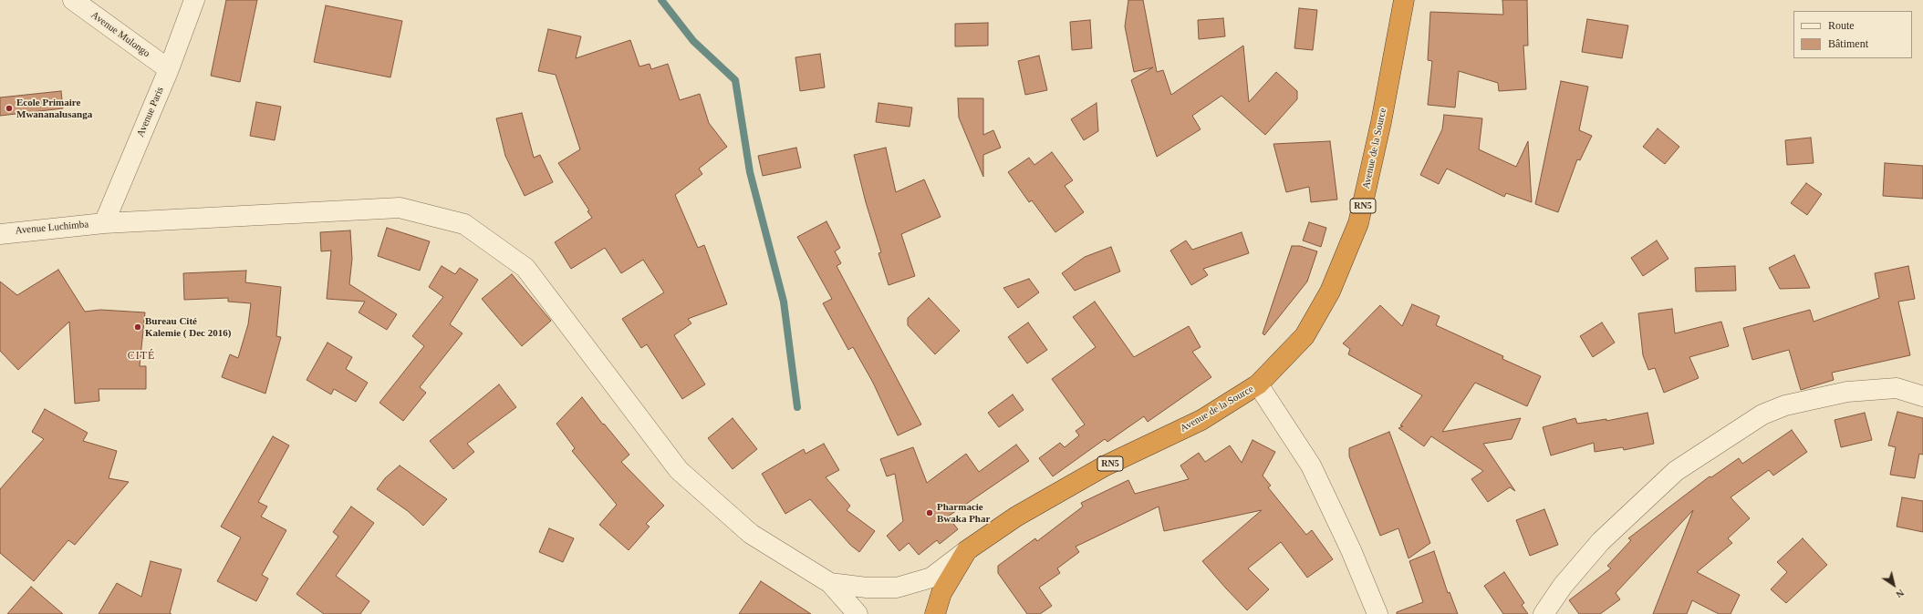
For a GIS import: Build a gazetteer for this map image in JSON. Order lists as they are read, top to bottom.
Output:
{
  "streets": {
    "highway": ["Avenue de la Source", "RN5"],
    "street": ["Avenue Mulongo", "Avenue Paris", "Avenue Luchimba"]
  },
  "crossings": [
    ["Avenue Mulongo", "Avenue Paris"],
    ["Avenue Paris", "Avenue Luchimba"]
  ],
  "districts": ["CITÉ"],
  "places": ["Ecole Primaire Mwananalusanga", "Bureau Cité Kalemie ( Dec 2016)", "Pharmacie Bwaka Phar"],
  "legend": ["Route", "Bâtiment"],
  "north": "bottom right"
}
